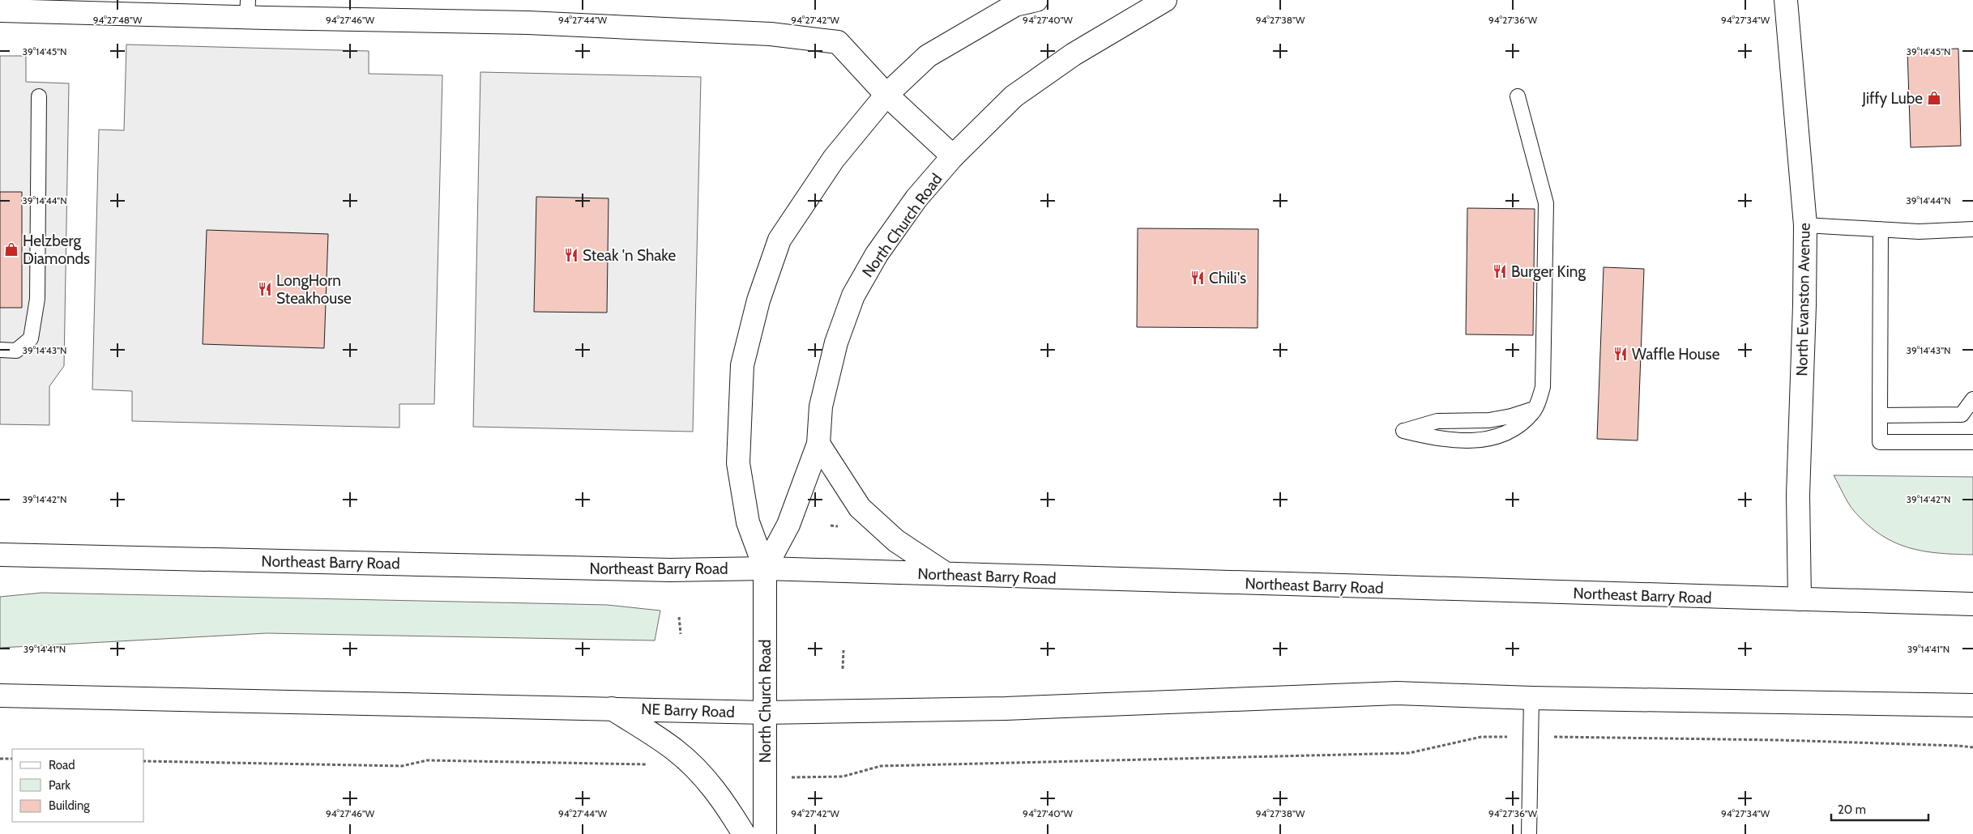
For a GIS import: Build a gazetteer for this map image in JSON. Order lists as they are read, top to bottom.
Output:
{
  "streets": {
    "main road": [
      "North Church Road",
      "North Evanston Avenue",
      "Northeast Barry Road",
      "NE Barry Road"
    ]
  },
  "crossings": [
    ["North Church Road", "Northeast Barry Road"],
    ["North Church Road", "NE Barry Road"],
    ["North Evanston Avenue", "Northeast Barry Road"]
  ],
  "places": {
    "shop": ["Jiffy Lube", "Helzberg Diamonds"],
    "restaurant": [
      "Steak 'n Shake",
      "Burger King",
      "Chili's",
      "LongHorn Steakhouse",
      "Waffle House"
    ]
  },
  "legend": ["Road", "Park", "Building"],
  "scale_bar": "20 m",
  "coordinates": [
    "94°27'48\"W",
    "94°27'46\"W",
    "94°27'44\"W",
    "94°27'42\"W",
    "94°27'40\"W",
    "94°27'38\"W",
    "94°27'36\"W",
    "94°27'34\"W",
    "39°14'45\"N",
    "39°14'44\"N",
    "39°14'43\"N",
    "39°14'42\"N",
    "39°14'41\"N"
  ]
}
